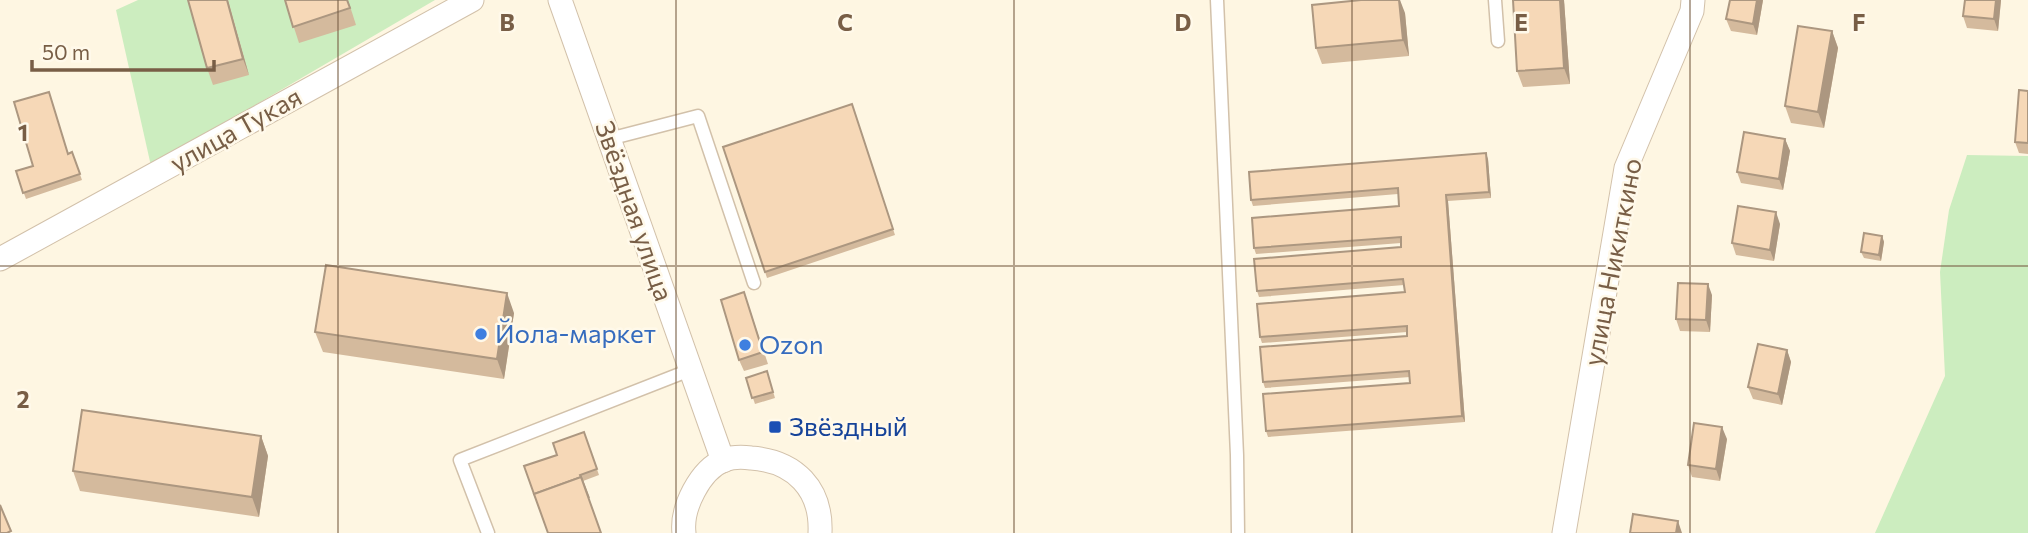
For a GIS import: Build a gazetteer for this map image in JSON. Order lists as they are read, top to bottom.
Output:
{
  "streets": {
    "street": ["улица Тукая", "Звёздная улица", "улица Никиткино"]
  },
  "places": {
    "other": ["Йола-маркет", "Ozon"],
    "transit": ["Звёздный"]
  },
  "scale_bar": "50 m",
  "grid": {
    "columns": [
      "B",
      "C",
      "D",
      "E",
      "F"
    ],
    "rows": ["1", "2"]
  }
}
